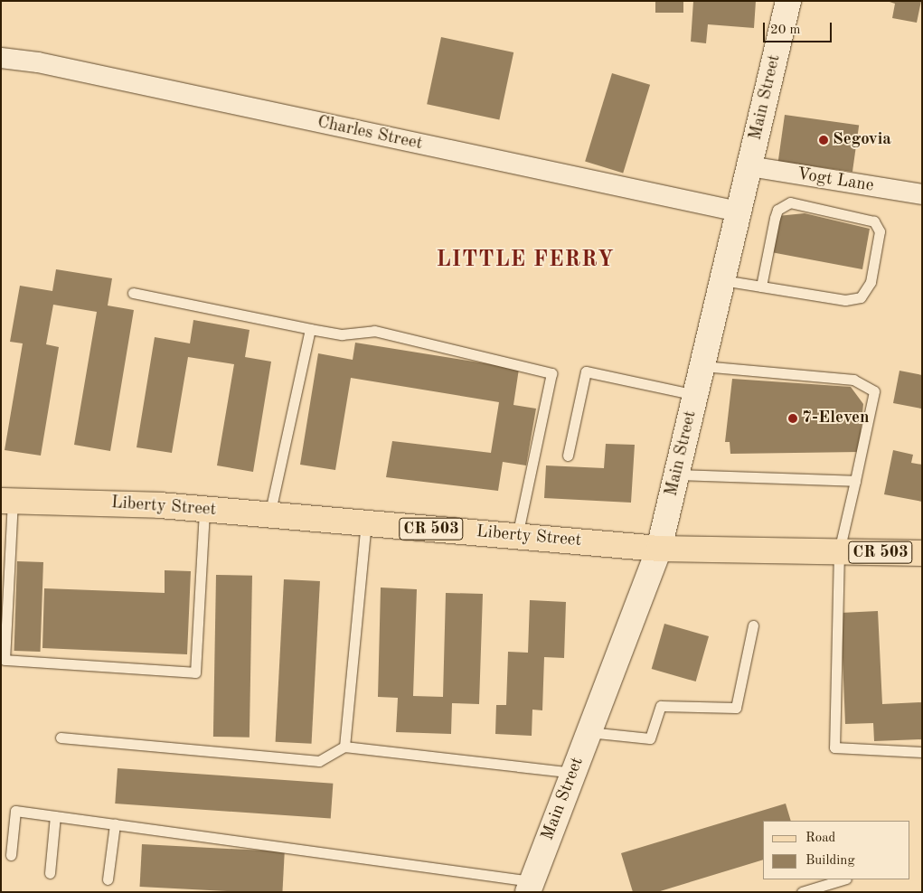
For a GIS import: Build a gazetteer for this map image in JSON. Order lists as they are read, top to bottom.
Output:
{
  "streets": {
    "main road": ["Liberty Street", "CR 503"],
    "street": ["Main Street", "Charles Street", "Vogt Lane"]
  },
  "crossings": [
    ["Main Street", "Charles Street"],
    ["Main Street", "Vogt Lane"],
    ["Main Street", "Liberty Street"]
  ],
  "districts": ["LITTLE FERRY"],
  "places": ["Segovia", "7-Eleven"],
  "legend": ["Road", "Building"],
  "scale_bar": "20 m"
}
